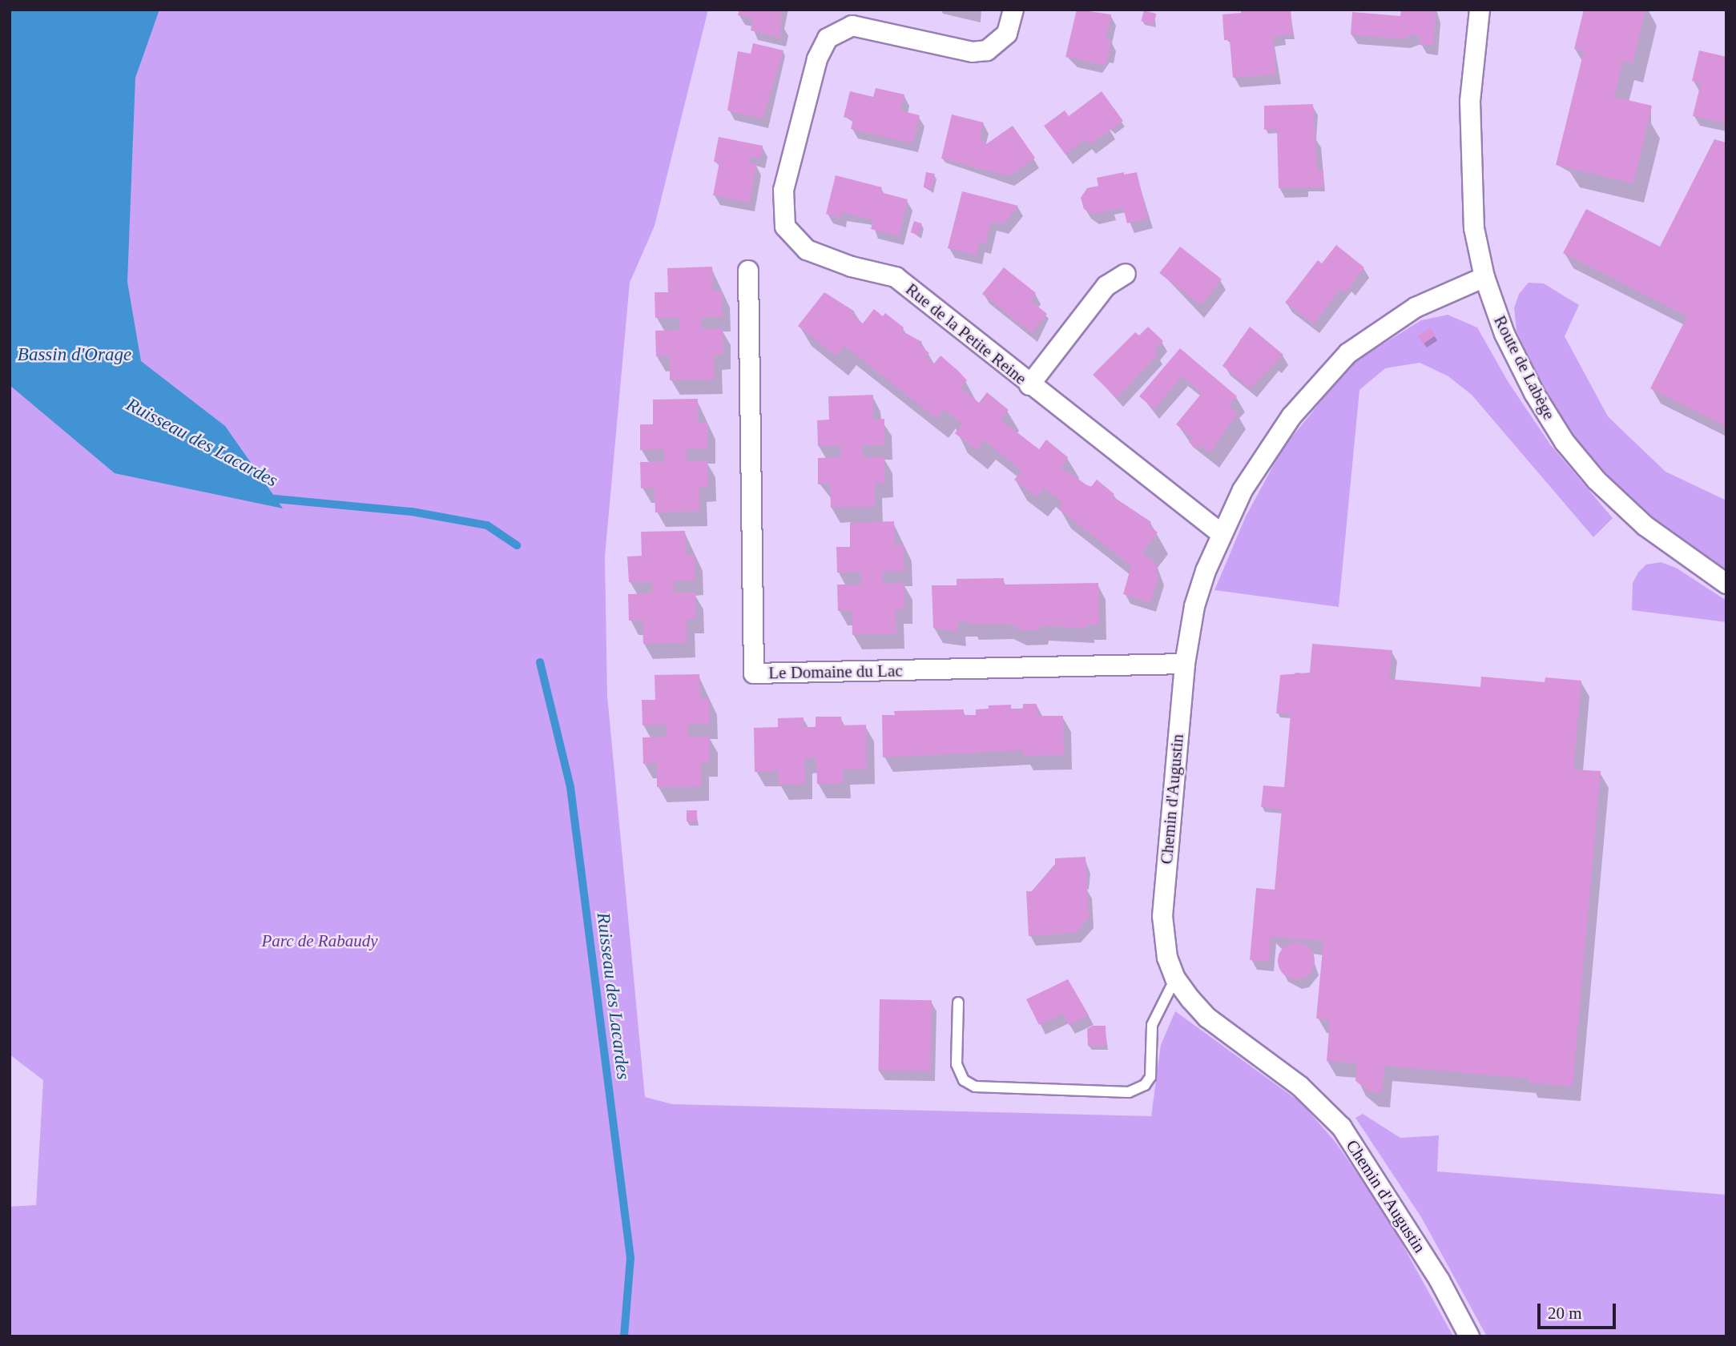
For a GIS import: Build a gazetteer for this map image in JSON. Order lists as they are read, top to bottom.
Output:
{
  "streets": {
    "street": [
      "Rue de la Petite Reine",
      "Route de Labège",
      "Le Domaine du Lac",
      "Chemin d'Augustin"
    ]
  },
  "crossings": [
    ["Rue de la Petite Reine", "Chemin d'Augustin"],
    ["Route de Labège", "Chemin d'Augustin"],
    ["Le Domaine du Lac", "Chemin d'Augustin"]
  ],
  "water": ["Bassin d'Orage", "Ruisseau des Lacardes"],
  "parks": ["Parc de Rabaudy"],
  "scale_bar": "20 m"
}
